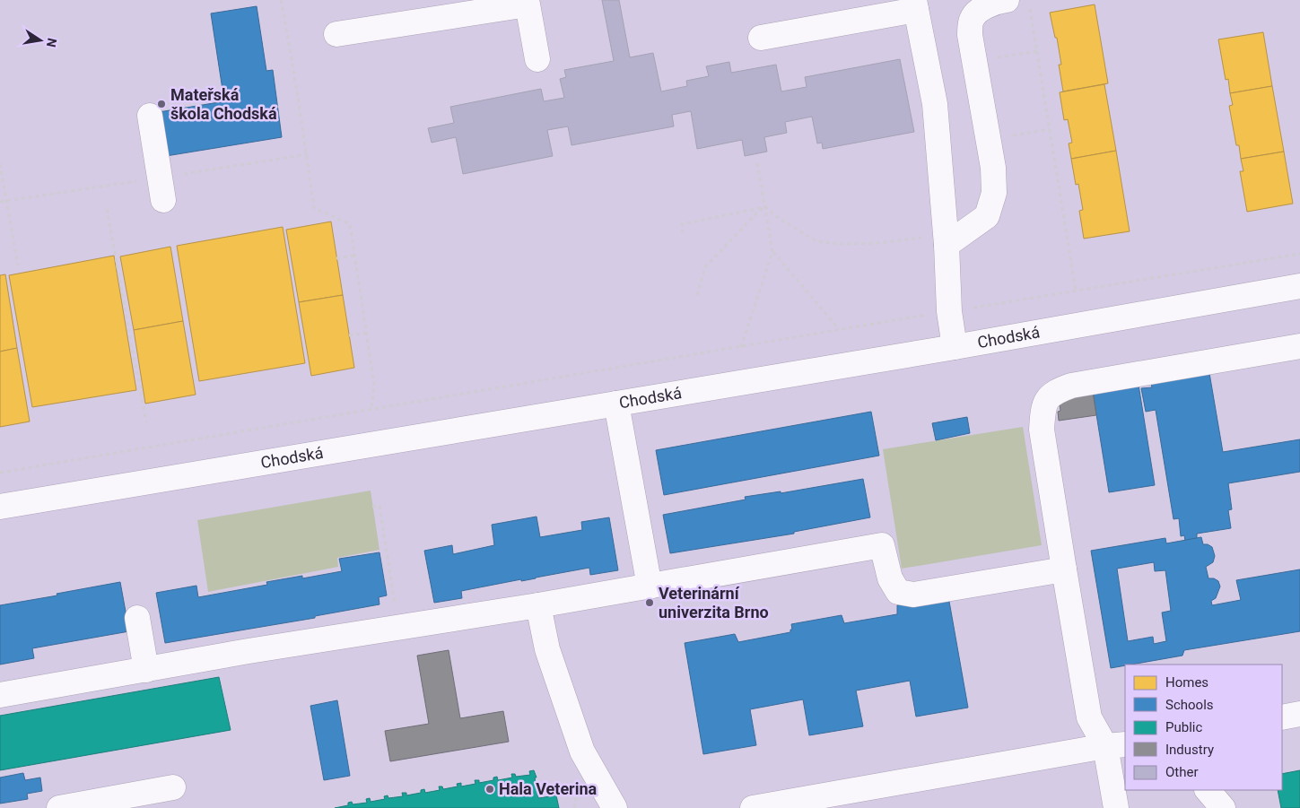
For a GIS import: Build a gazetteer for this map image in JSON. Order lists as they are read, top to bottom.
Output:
{
  "streets": {
    "street": ["Chodská"]
  },
  "places": ["Mateřská škola Chodská", "Veterinární univerzita Brno", "Hala Veterina"],
  "legend": [
    "Homes",
    "Schools",
    "Public",
    "Industry",
    "Other"
  ],
  "north": "right"
}
